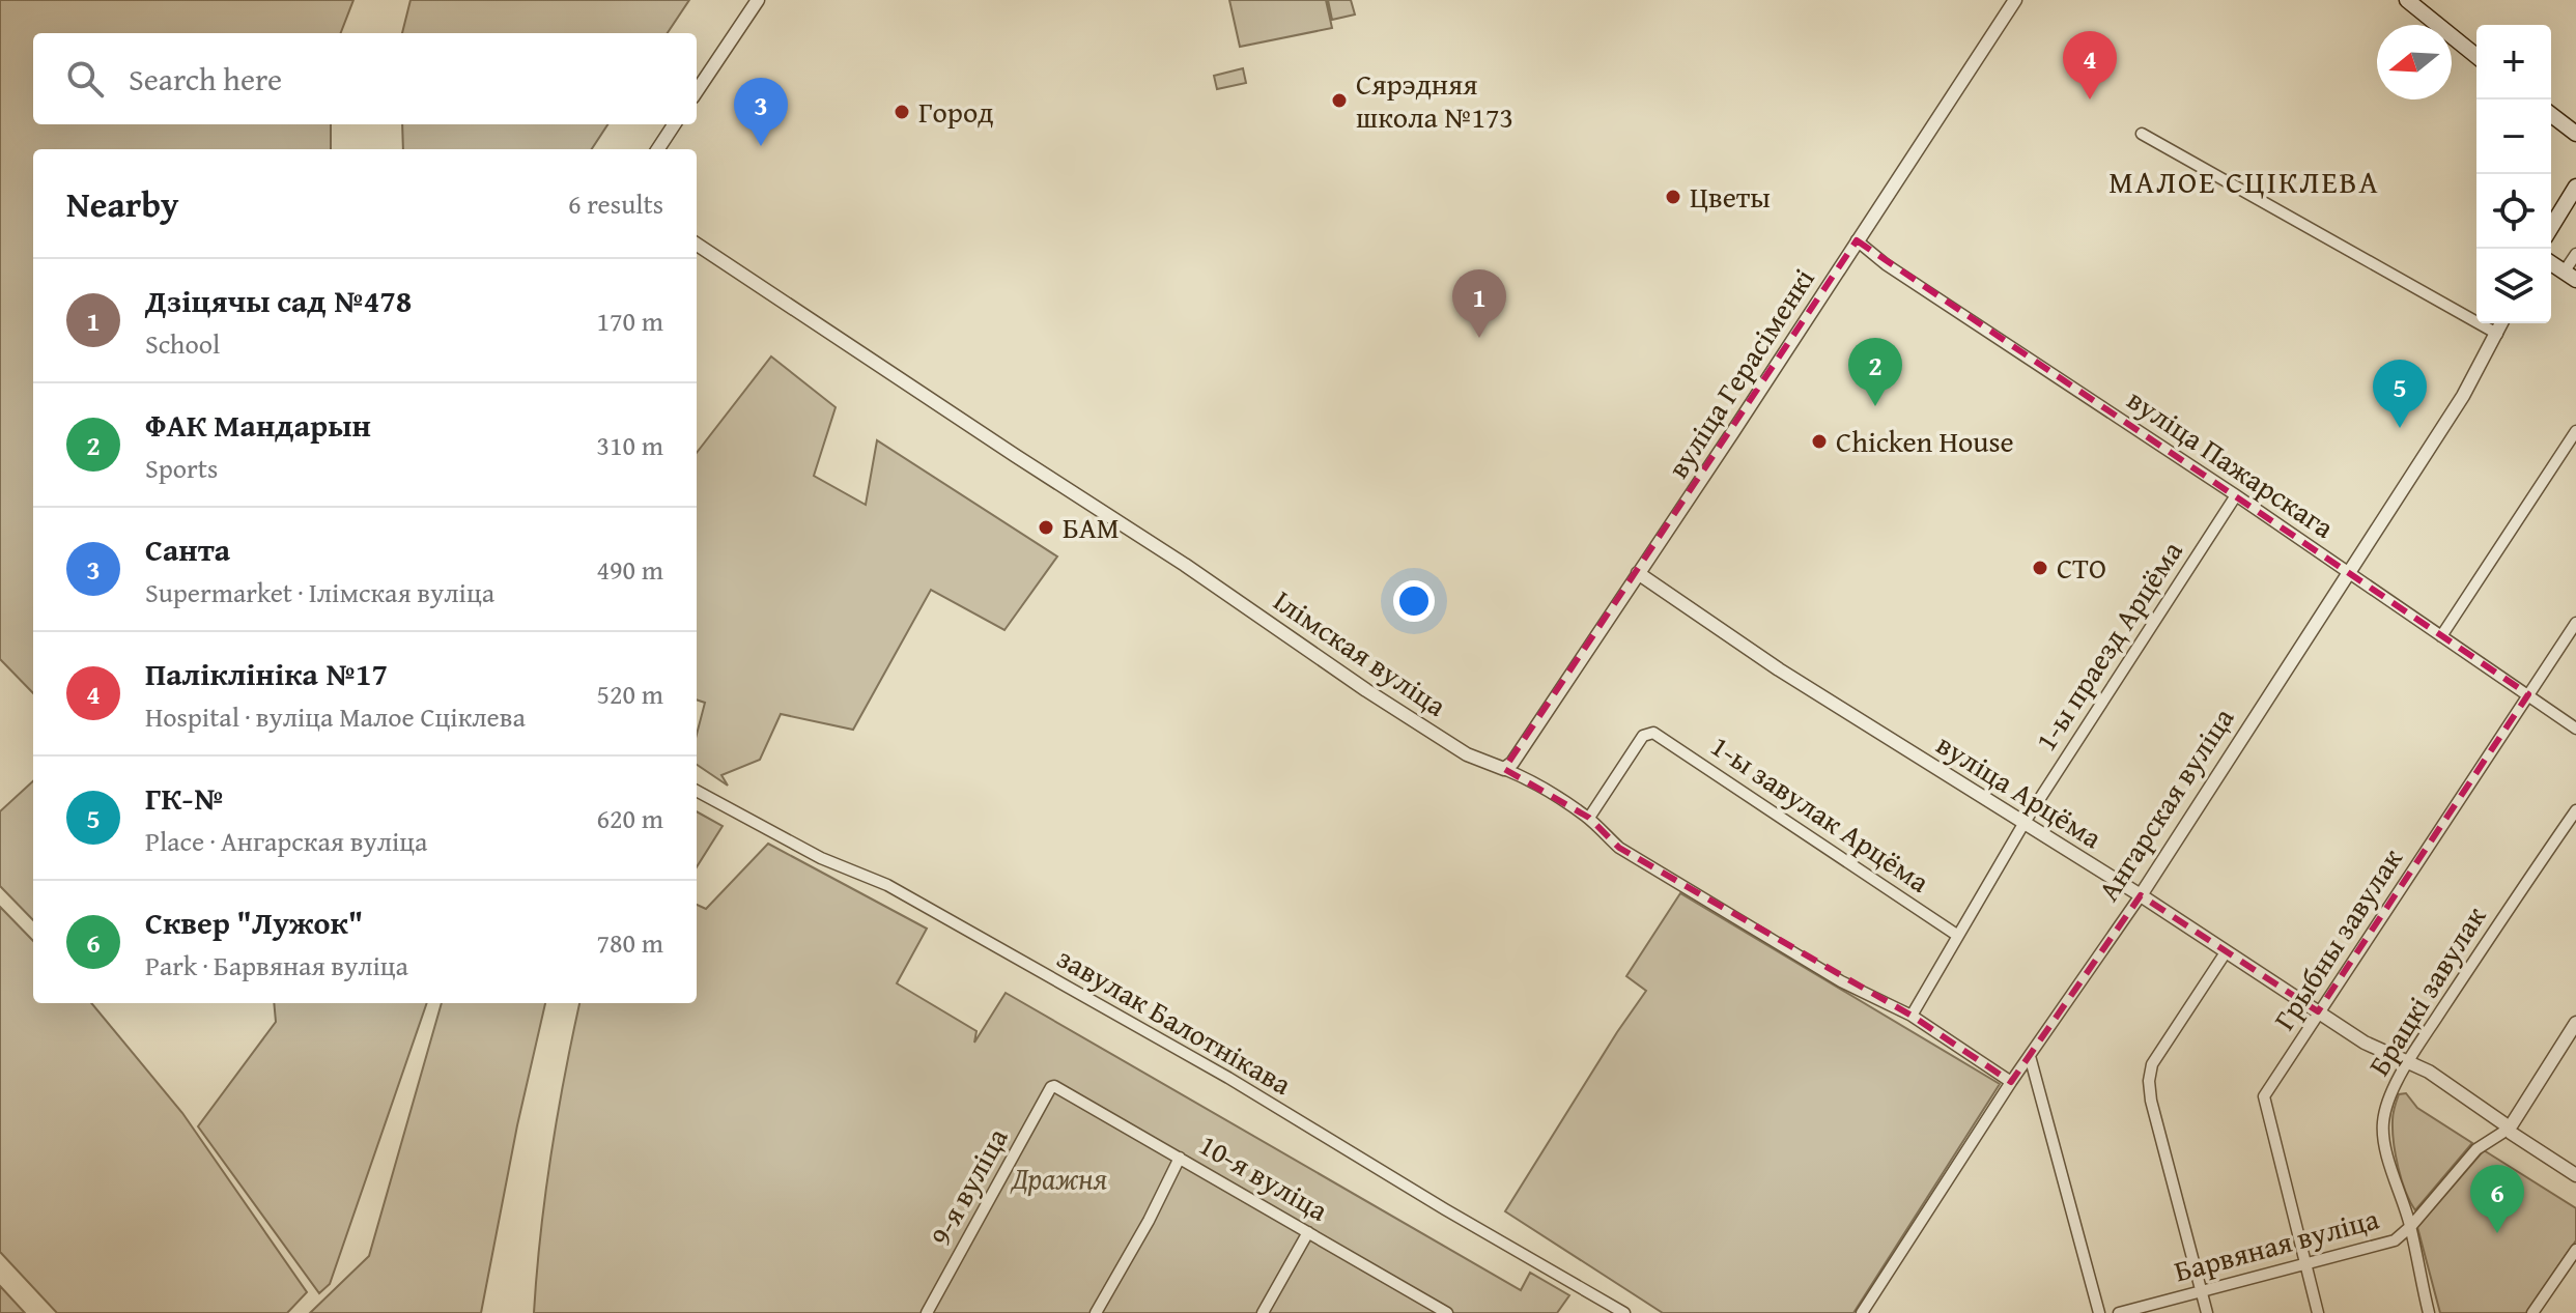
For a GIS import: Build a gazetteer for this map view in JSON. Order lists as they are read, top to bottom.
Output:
{
  "streets": {
    "street": [
      "вуліца Герасіменкі",
      "вуліца Пажарскага",
      "1-ы праезд Арцёма",
      "Ілімская вуліца",
      "вуліца Арцёма",
      "Ангарская вуліца",
      "1-ы завулак Арцёма",
      "Грыбны завулак",
      "Брацкі завулак",
      "завулак Балотнікава",
      "10-я вуліца",
      "9-я вуліца",
      "Барвяная вуліца"
    ]
  },
  "crossings": [
    ["вуліца Герасіменкі", "вуліца Пажарскага"],
    ["вуліца Герасіменкі", "Ілімская вуліца"],
    ["вуліца Герасіменкі", "вуліца Арцёма"],
    ["вуліца Пажарскага", "1-ы праезд Арцёма"],
    ["вуліца Пажарскага", "Ангарская вуліца"],
    ["вуліца Пажарскага", "Грыбны завулак"],
    ["1-ы праезд Арцёма", "вуліца Арцёма"],
    ["Ілімская вуліца", "Ангарская вуліца"],
    ["Ілімская вуліца", "1-ы завулак Арцёма"],
    ["вуліца Арцёма", "Ангарская вуліца"],
    ["вуліца Арцёма", "Грыбны завулак"],
    ["вуліца Арцёма", "Брацкі завулак"],
    ["вуліца Арцёма", "Барвяная вуліца"],
    ["Грыбны завулак", "Барвяная вуліца"],
    ["Брацкі завулак", "Барвяная вуліца"],
    ["10-я вуліца", "9-я вуліца"]
  ],
  "districts": ["МАЛОЕ СЦІКЛЕВА"],
  "parks": ["Дражня"],
  "places": [
    "Сярэдняя школа №173",
    "Город",
    "Цветы",
    "Chicken House",
    "БАМ",
    "СТО"
  ],
  "north": "left",
  "page": {
    "map_buttons": ["+", "−"],
    "pins": [
      "4",
      "3",
      "1",
      "2",
      "5",
      "6"
    ],
    "search": "Search here",
    "heading": ["Nearby", "6 results"],
    "list": [
      {
        "mark": "1",
        "name": "Дзіцячы сад №478",
        "note": "School",
        "value": "170 m"
      },
      {
        "mark": "2",
        "name": "ФАК Мандарын",
        "note": "Sports",
        "value": "310 m"
      },
      {
        "mark": "3",
        "name": "Санта",
        "note": "Supermarket · Ілімская вуліца",
        "value": "490 m"
      },
      {
        "mark": "4",
        "name": "Паліклініка №17",
        "note": "Hospital · вуліца Малое Сціклева",
        "value": "520 m"
      },
      {
        "mark": "5",
        "name": "ГК-№",
        "note": "Place · Ангарская вуліца",
        "value": "620 m"
      },
      {
        "mark": "6",
        "name": "Сквер \"Лужок\"",
        "note": "Park · Барвяная вуліца",
        "value": "780 m"
      }
    ]
  }
}
